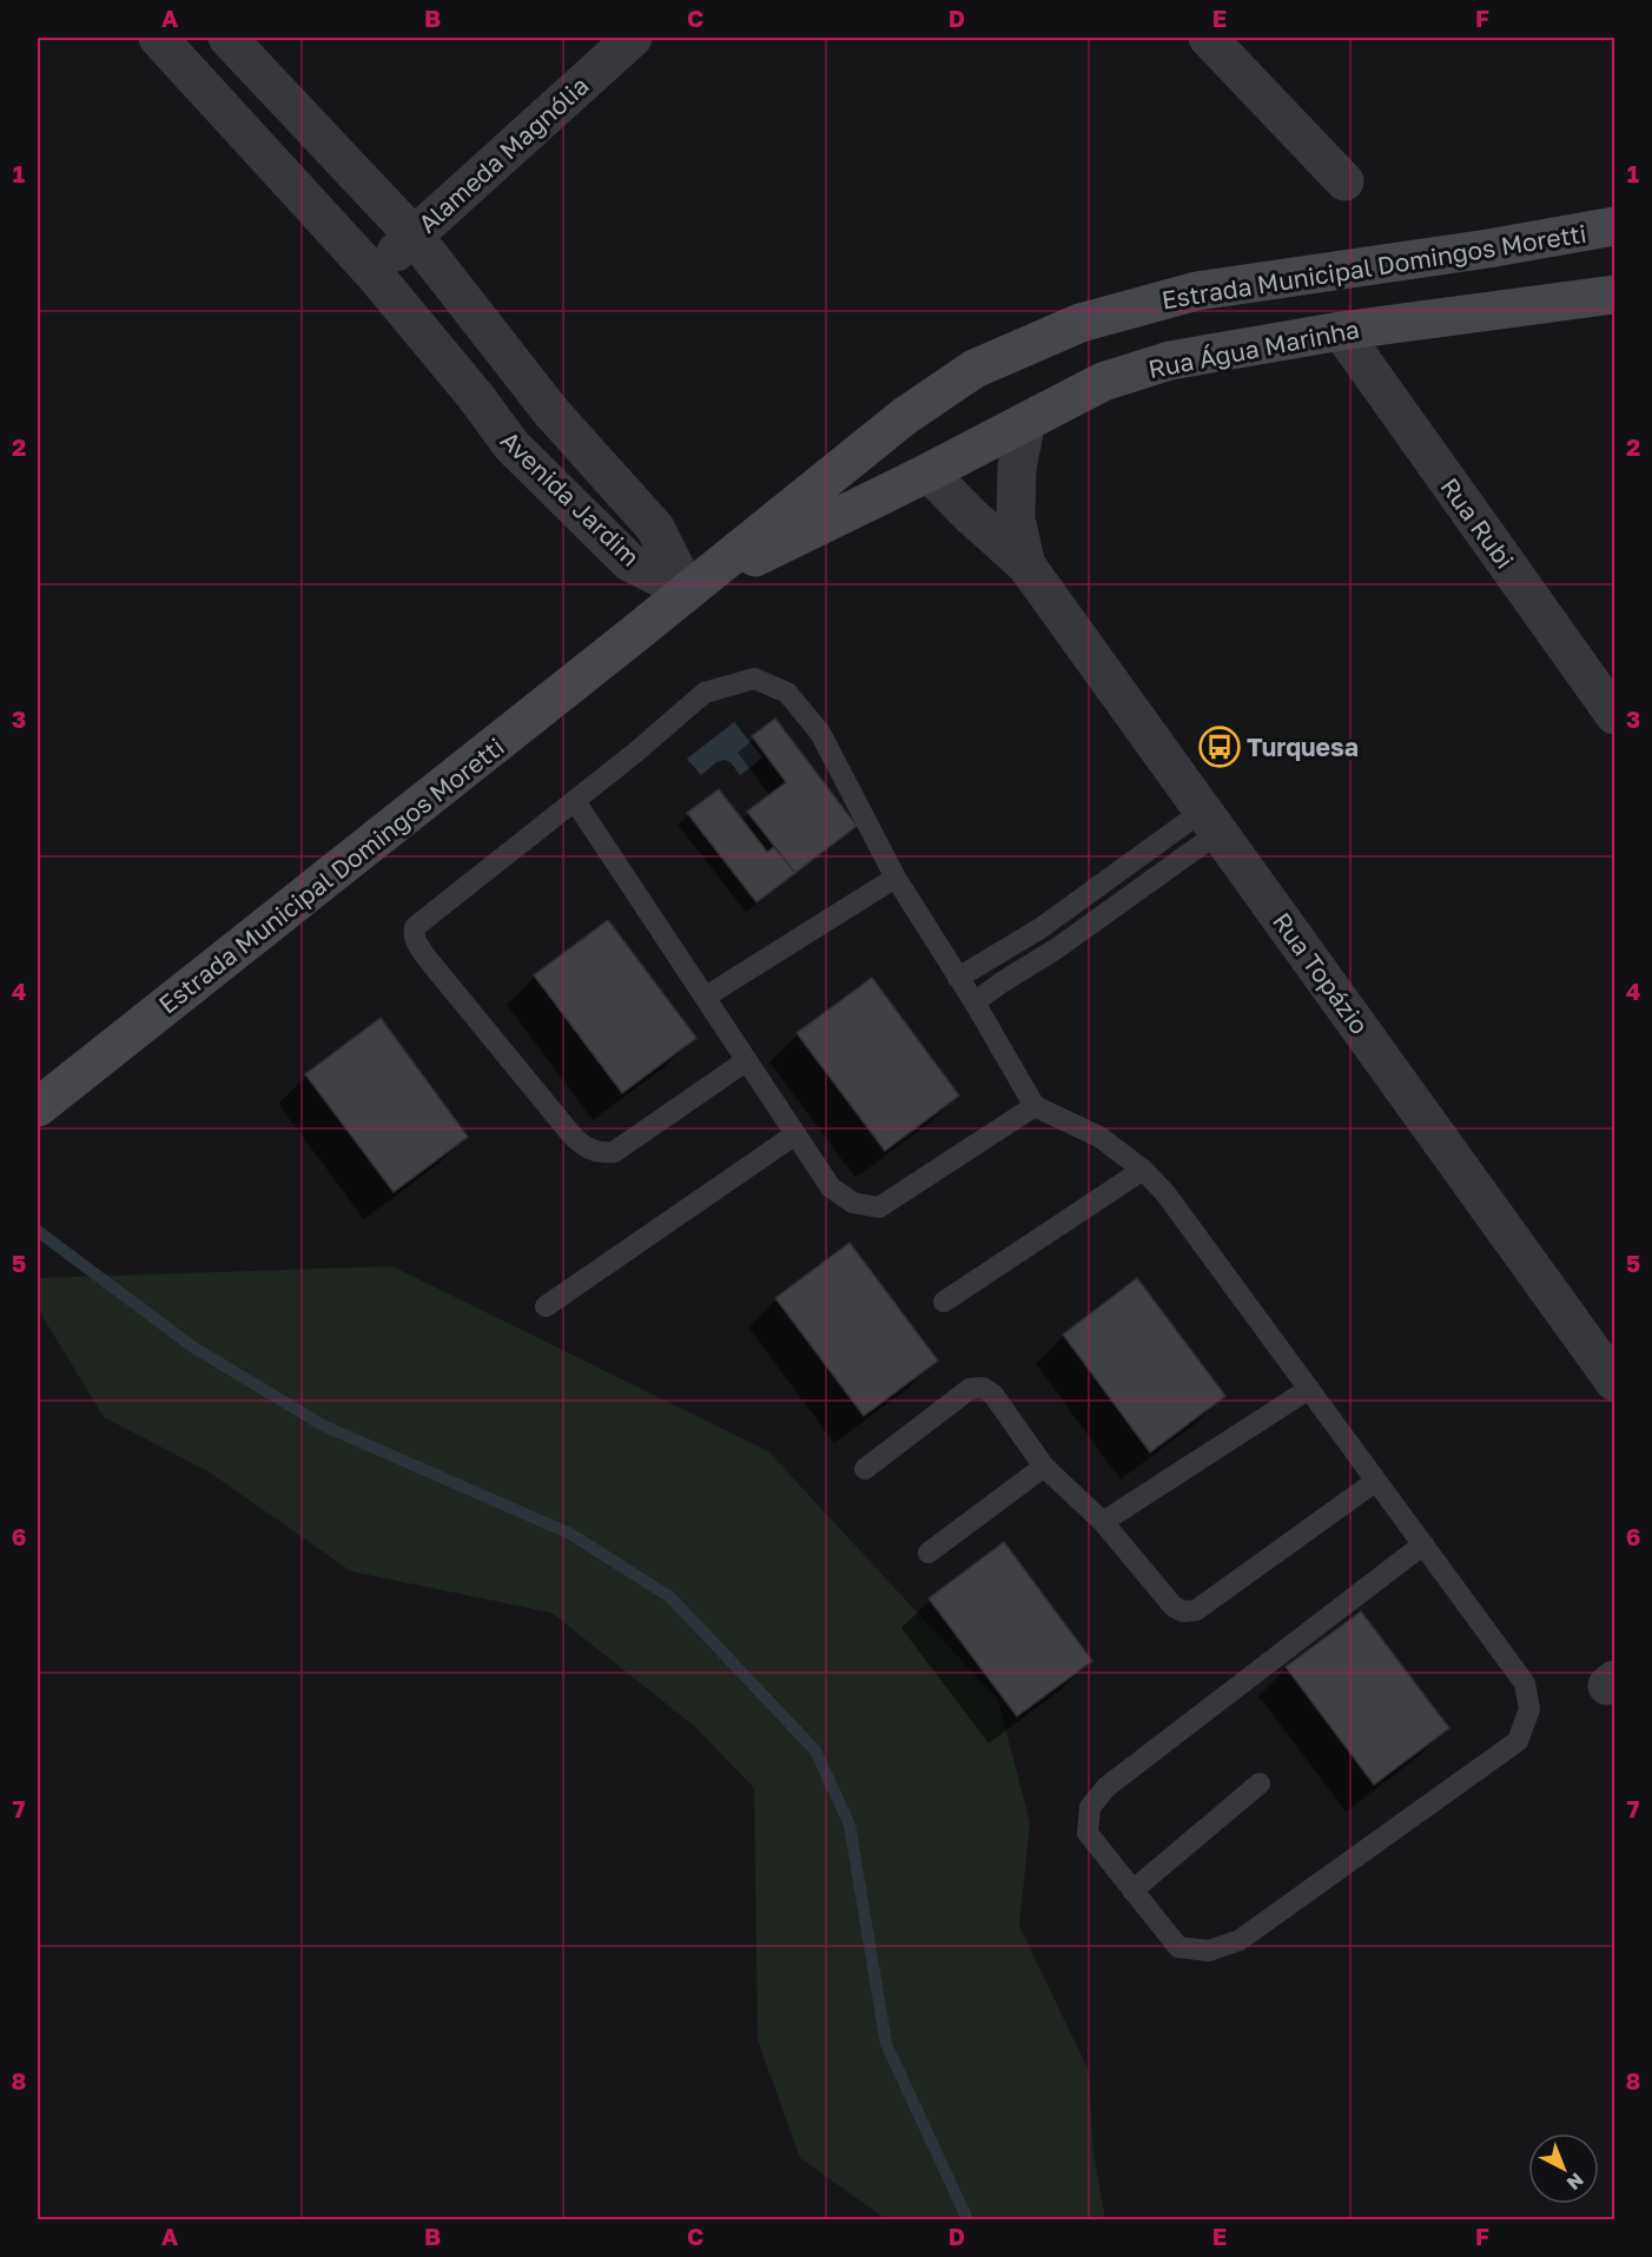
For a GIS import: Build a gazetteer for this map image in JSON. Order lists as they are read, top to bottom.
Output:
{
  "streets": {
    "street": [
      "Alameda Magnólia",
      "Estrada Municipal Domingos Moretti",
      "Rua Água Marinha",
      "Avenida Jardim",
      "Rua Rubi",
      "Rua Topázio"
    ]
  },
  "crossings": [
    ["Alameda Magnólia", "Avenida Jardim"],
    ["Estrada Municipal Domingos Moretti", "Rua Água Marinha"],
    ["Estrada Municipal Domingos Moretti", "Avenida Jardim"],
    ["Rua Água Marinha", "Avenida Jardim"],
    ["Rua Água Marinha", "Rua Rubi"]
  ],
  "places": {
    "bus stop": ["Turquesa"]
  },
  "north": "bottom right",
  "grid": {
    "columns": [
      "A",
      "B",
      "C",
      "D",
      "E",
      "F"
    ],
    "rows": [
      "1",
      "2",
      "3",
      "4",
      "5",
      "6",
      "7",
      "8"
    ]
  }
}
